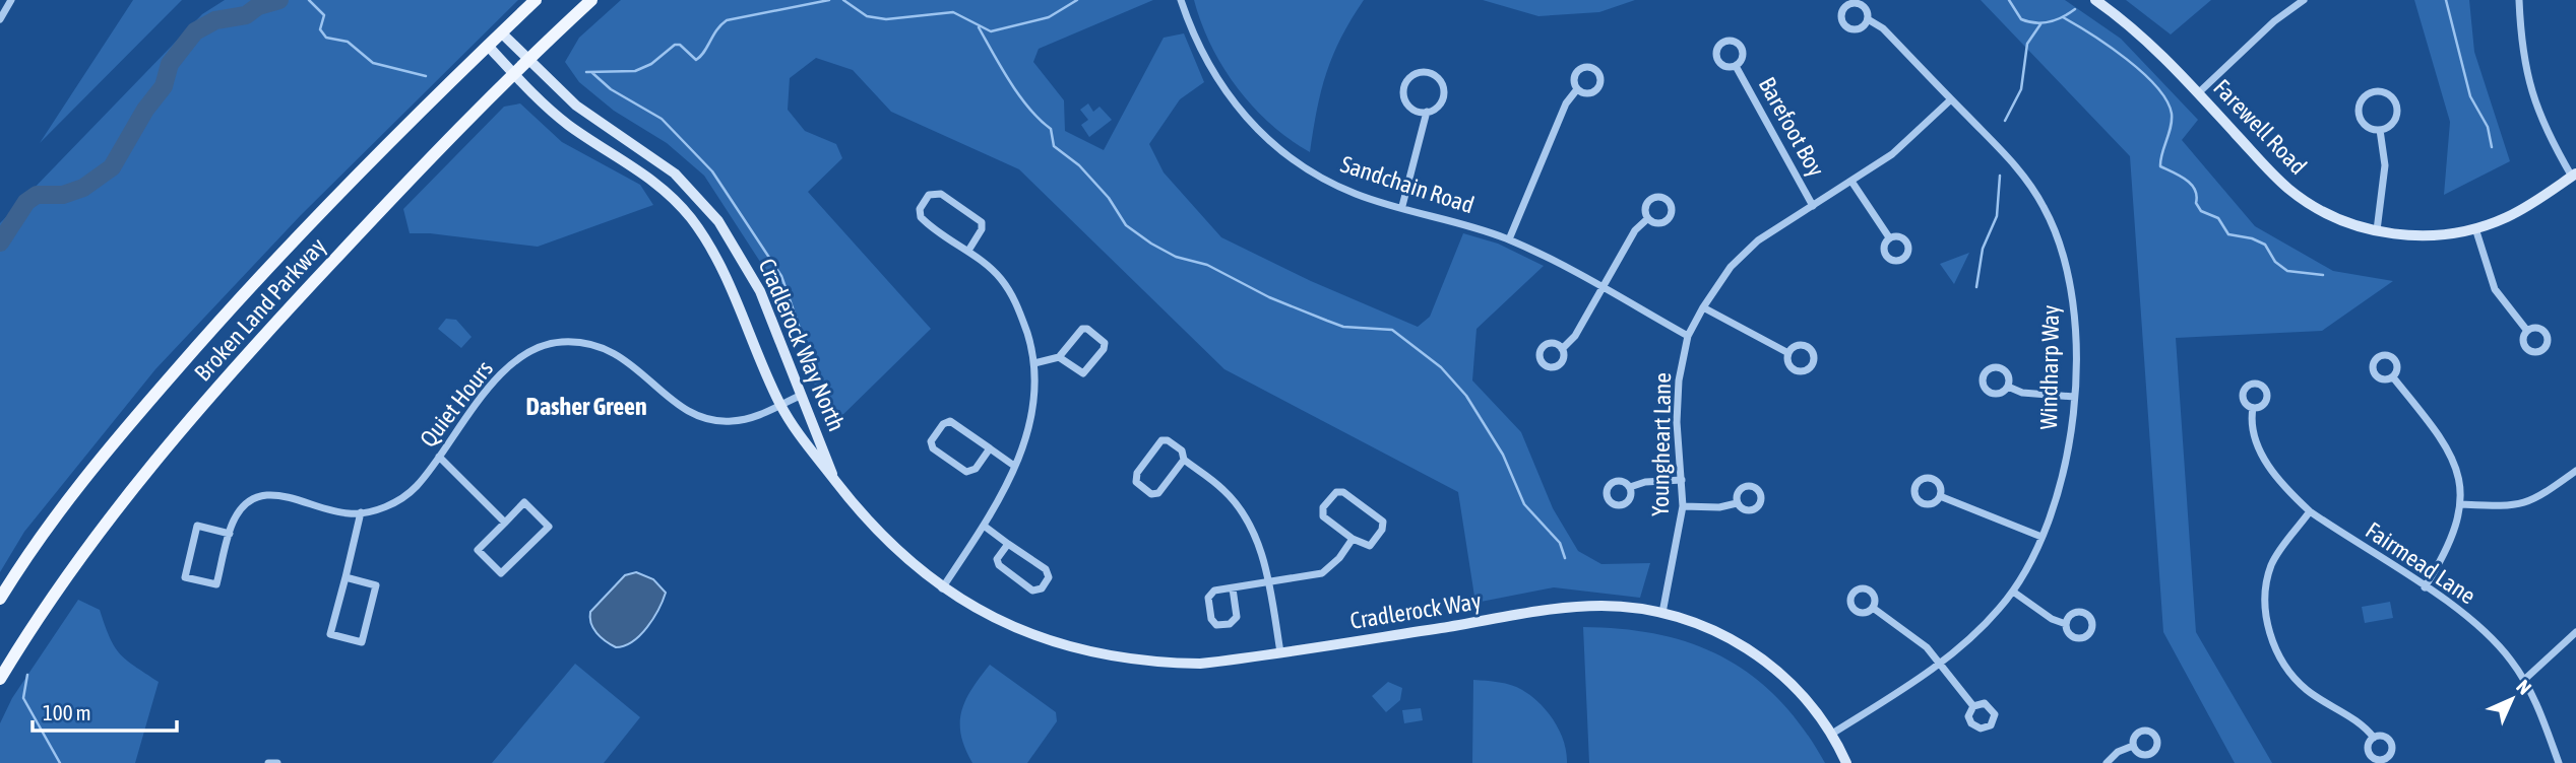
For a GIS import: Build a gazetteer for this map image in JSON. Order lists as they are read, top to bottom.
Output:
{
  "streets": {
    "main road": ["Broken Land Parkway"],
    "street": [
      "Barefoot Boy",
      "Farewell Road",
      "Sandchain Road",
      "Cradlerock Way North",
      "Windharp Way",
      "Quiet Hours",
      "Youngheart Lane",
      "Fairmead Lane",
      "Cradlerock Way"
    ]
  },
  "crossings": [
    ["Barefoot Boy", "Youngheart Lane"],
    ["Sandchain Road", "Youngheart Lane"],
    ["Broken Land Parkway", "Cradlerock Way North"],
    ["Cradlerock Way North", "Quiet Hours"],
    ["Cradlerock Way North", "Cradlerock Way"],
    ["Windharp Way", "Youngheart Lane"],
    ["Windharp Way", "Cradlerock Way"],
    ["Youngheart Lane", "Cradlerock Way"]
  ],
  "districts": ["Dasher Green"],
  "scale_bar": "100 m",
  "north": "top right"
}
